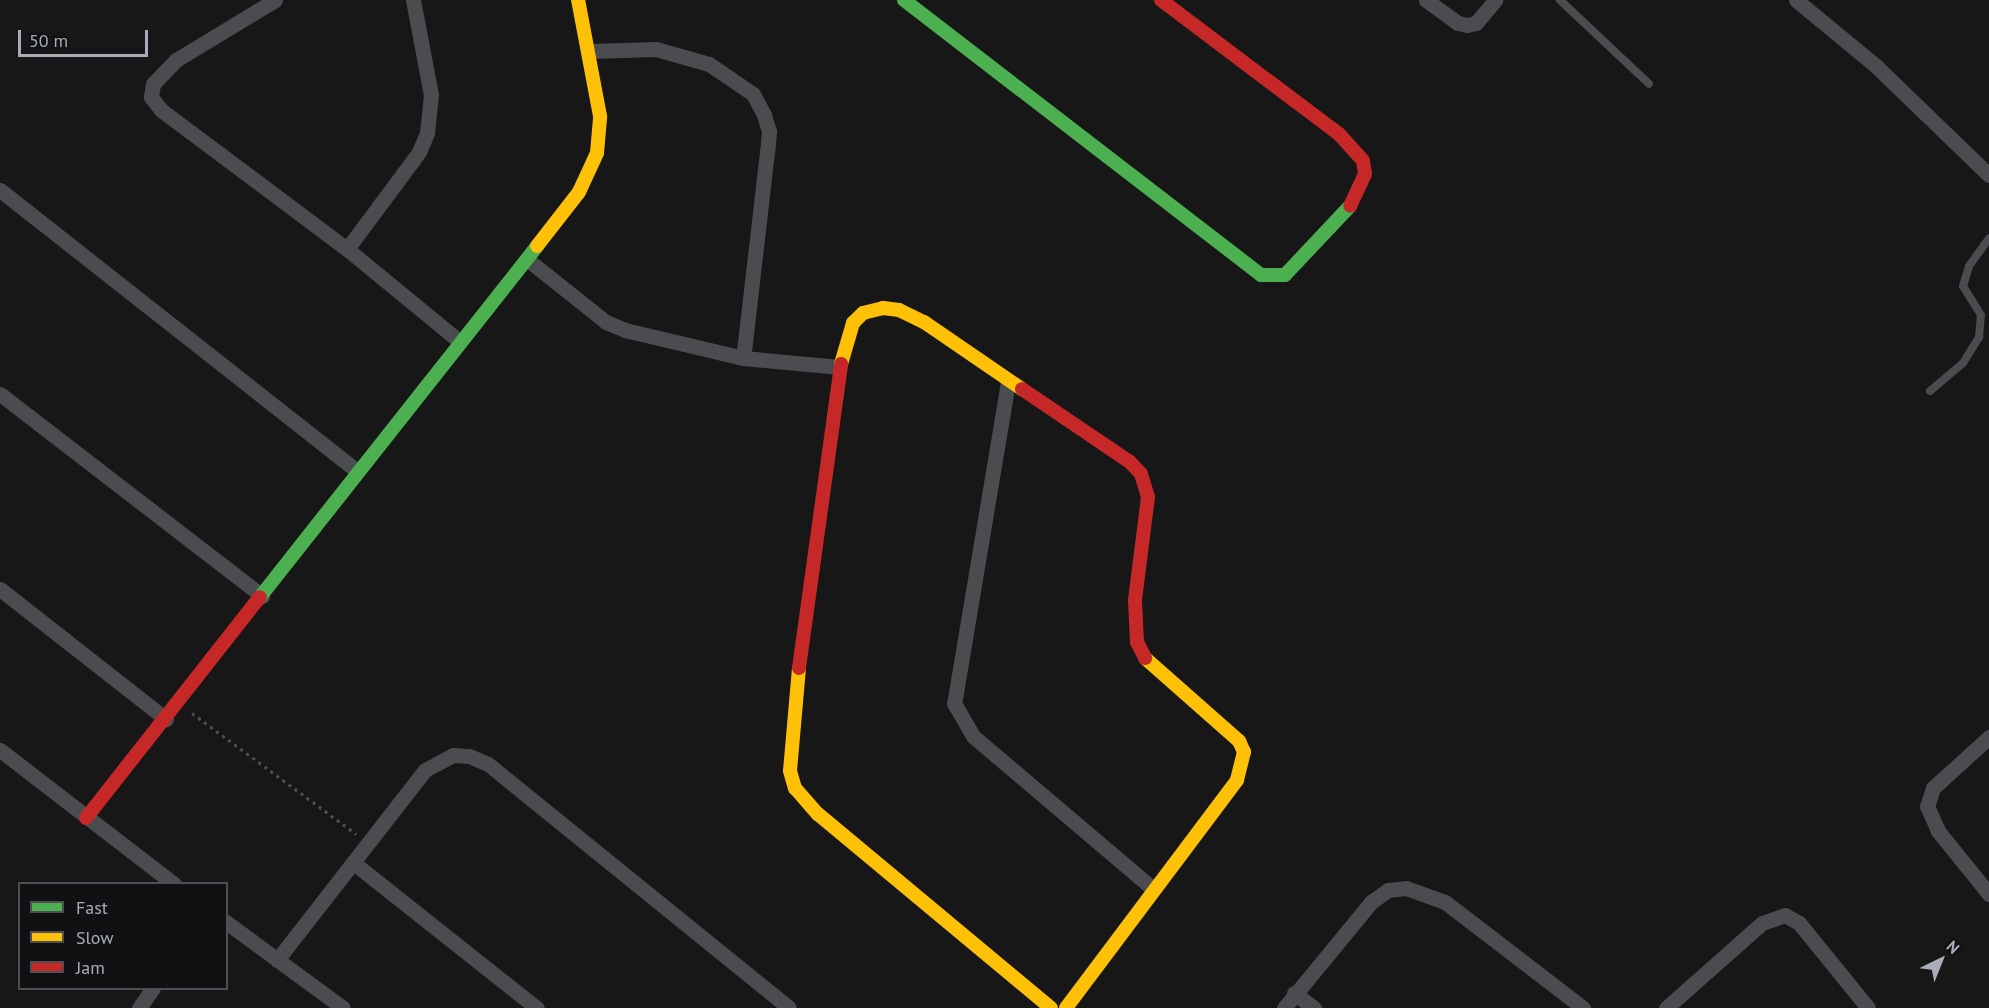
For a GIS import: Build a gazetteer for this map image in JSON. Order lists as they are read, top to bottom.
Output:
{
  "legend": ["Fast", "Slow", "Jam"],
  "scale_bar": "50 m",
  "north": "top right"
}
